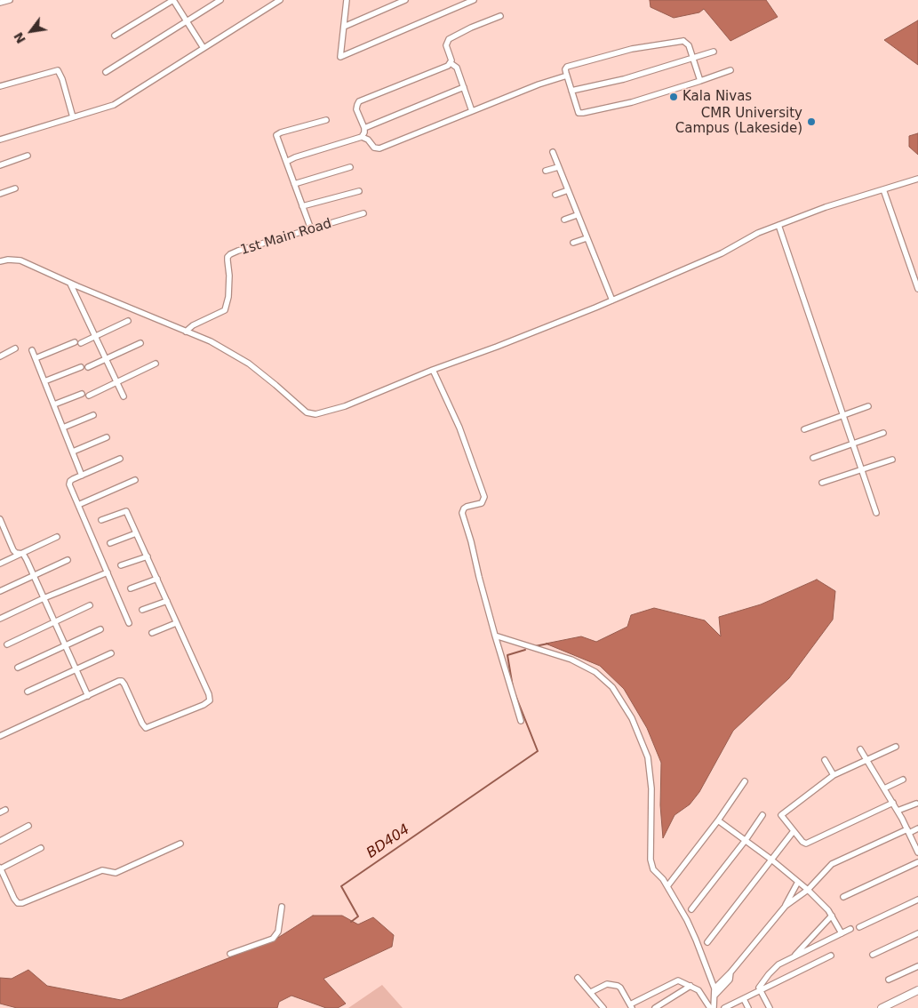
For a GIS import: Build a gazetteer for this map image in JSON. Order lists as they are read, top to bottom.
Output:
{
  "streets": {
    "street": ["1st Main Road"]
  },
  "water": ["BD404"],
  "places": ["Kala Nivas", "CMR University Campus (Lakeside)"],
  "north": "bottom left"
}
